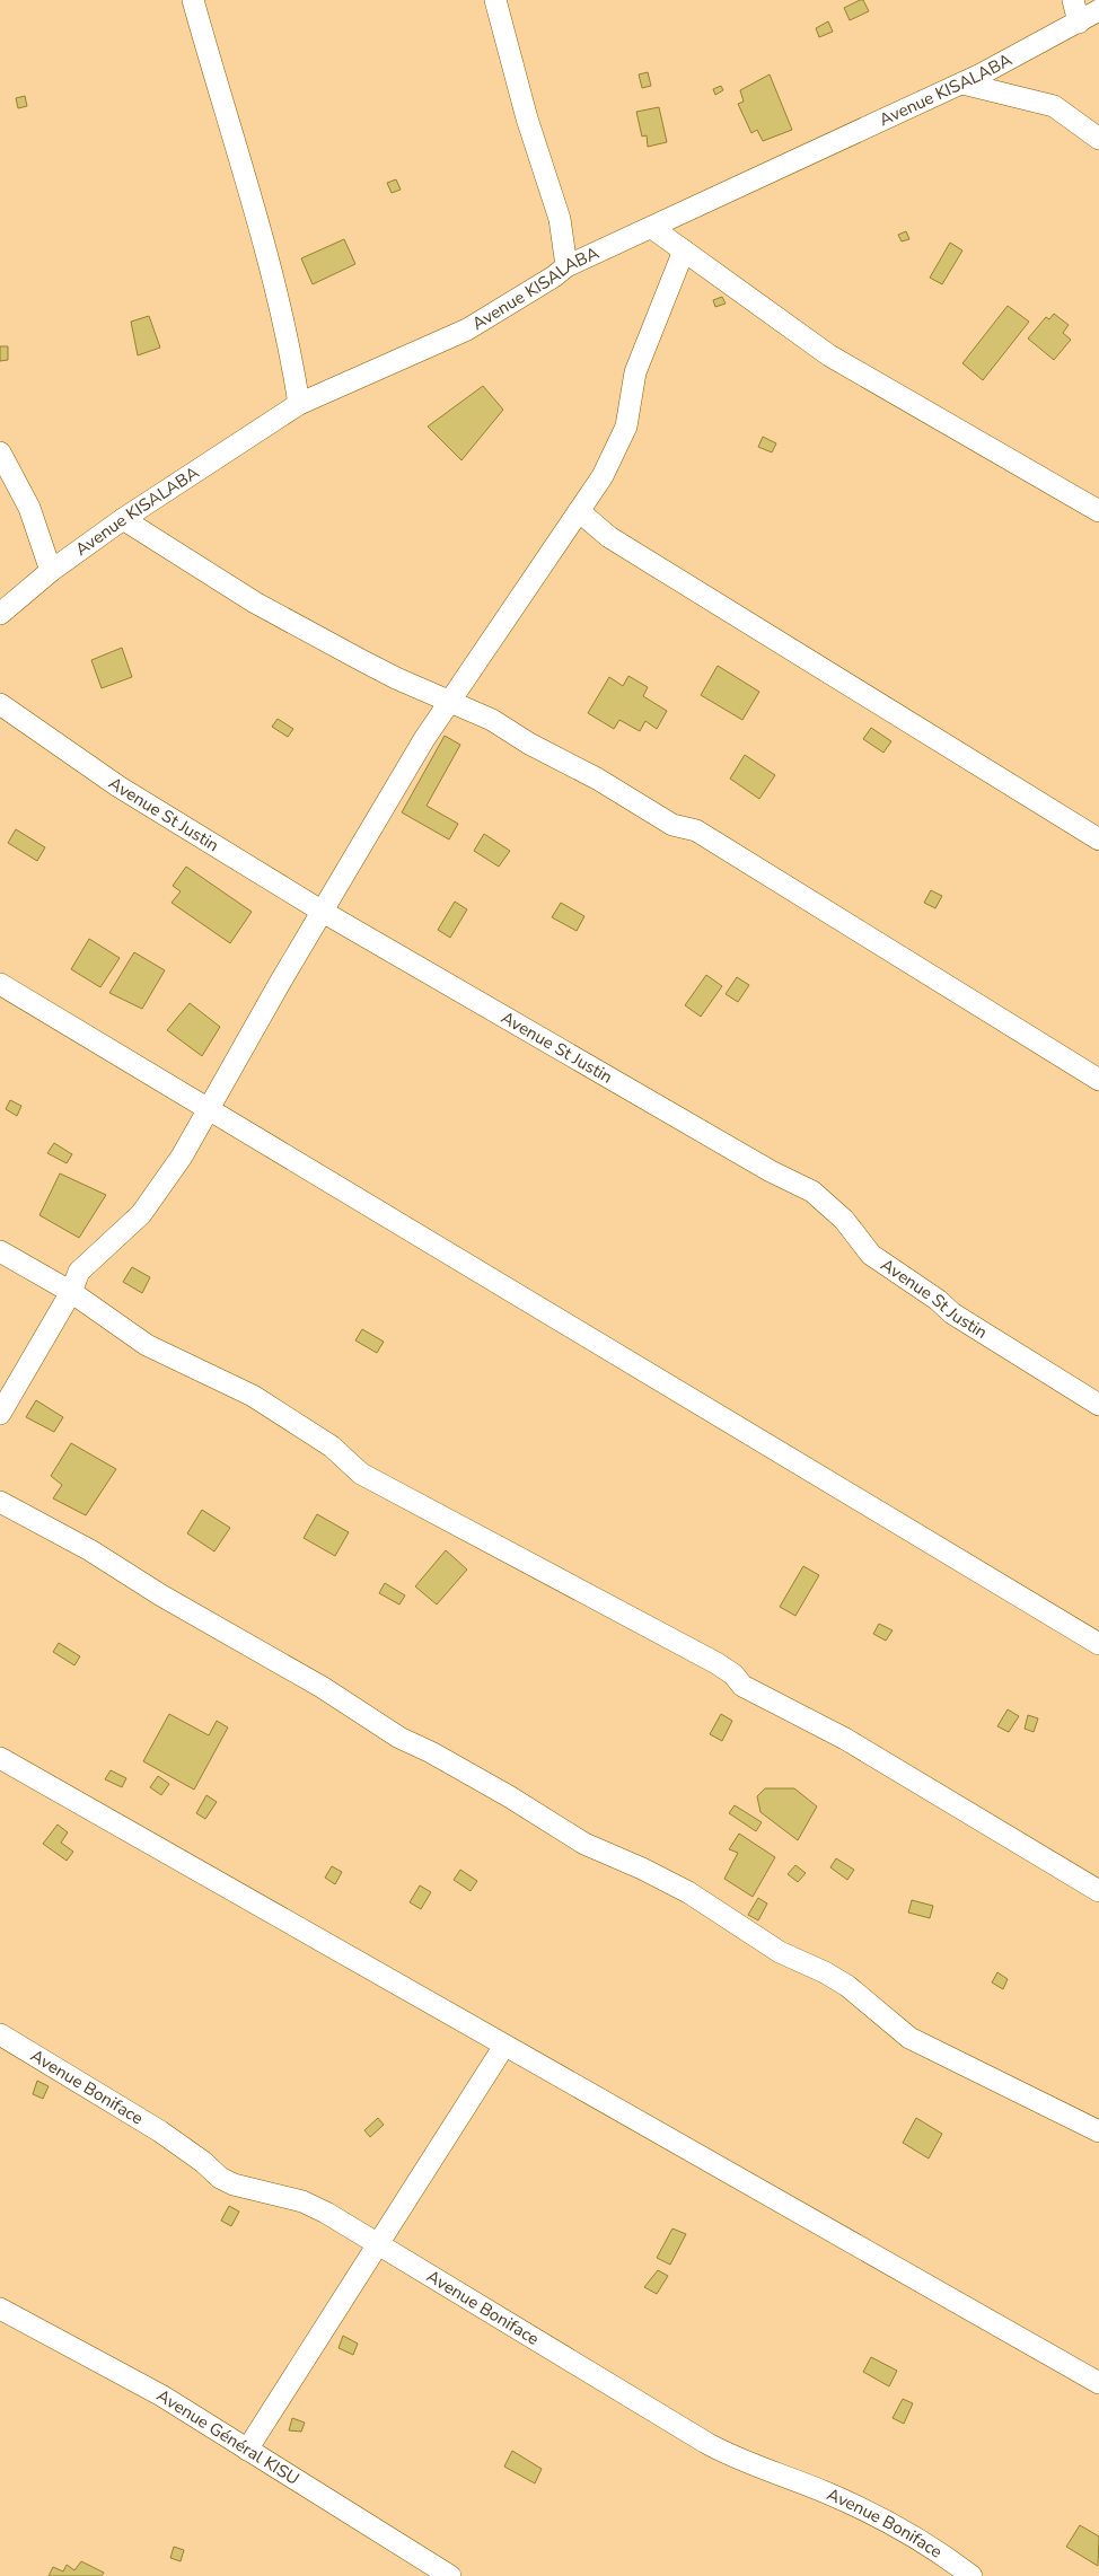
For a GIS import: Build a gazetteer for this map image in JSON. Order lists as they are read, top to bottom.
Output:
{
  "streets": {
    "street": [
      "Avenue KISALABA",
      "Avenue St Justin",
      "Avenue Boniface",
      "Avenue Général KISU"
    ]
  }
}
